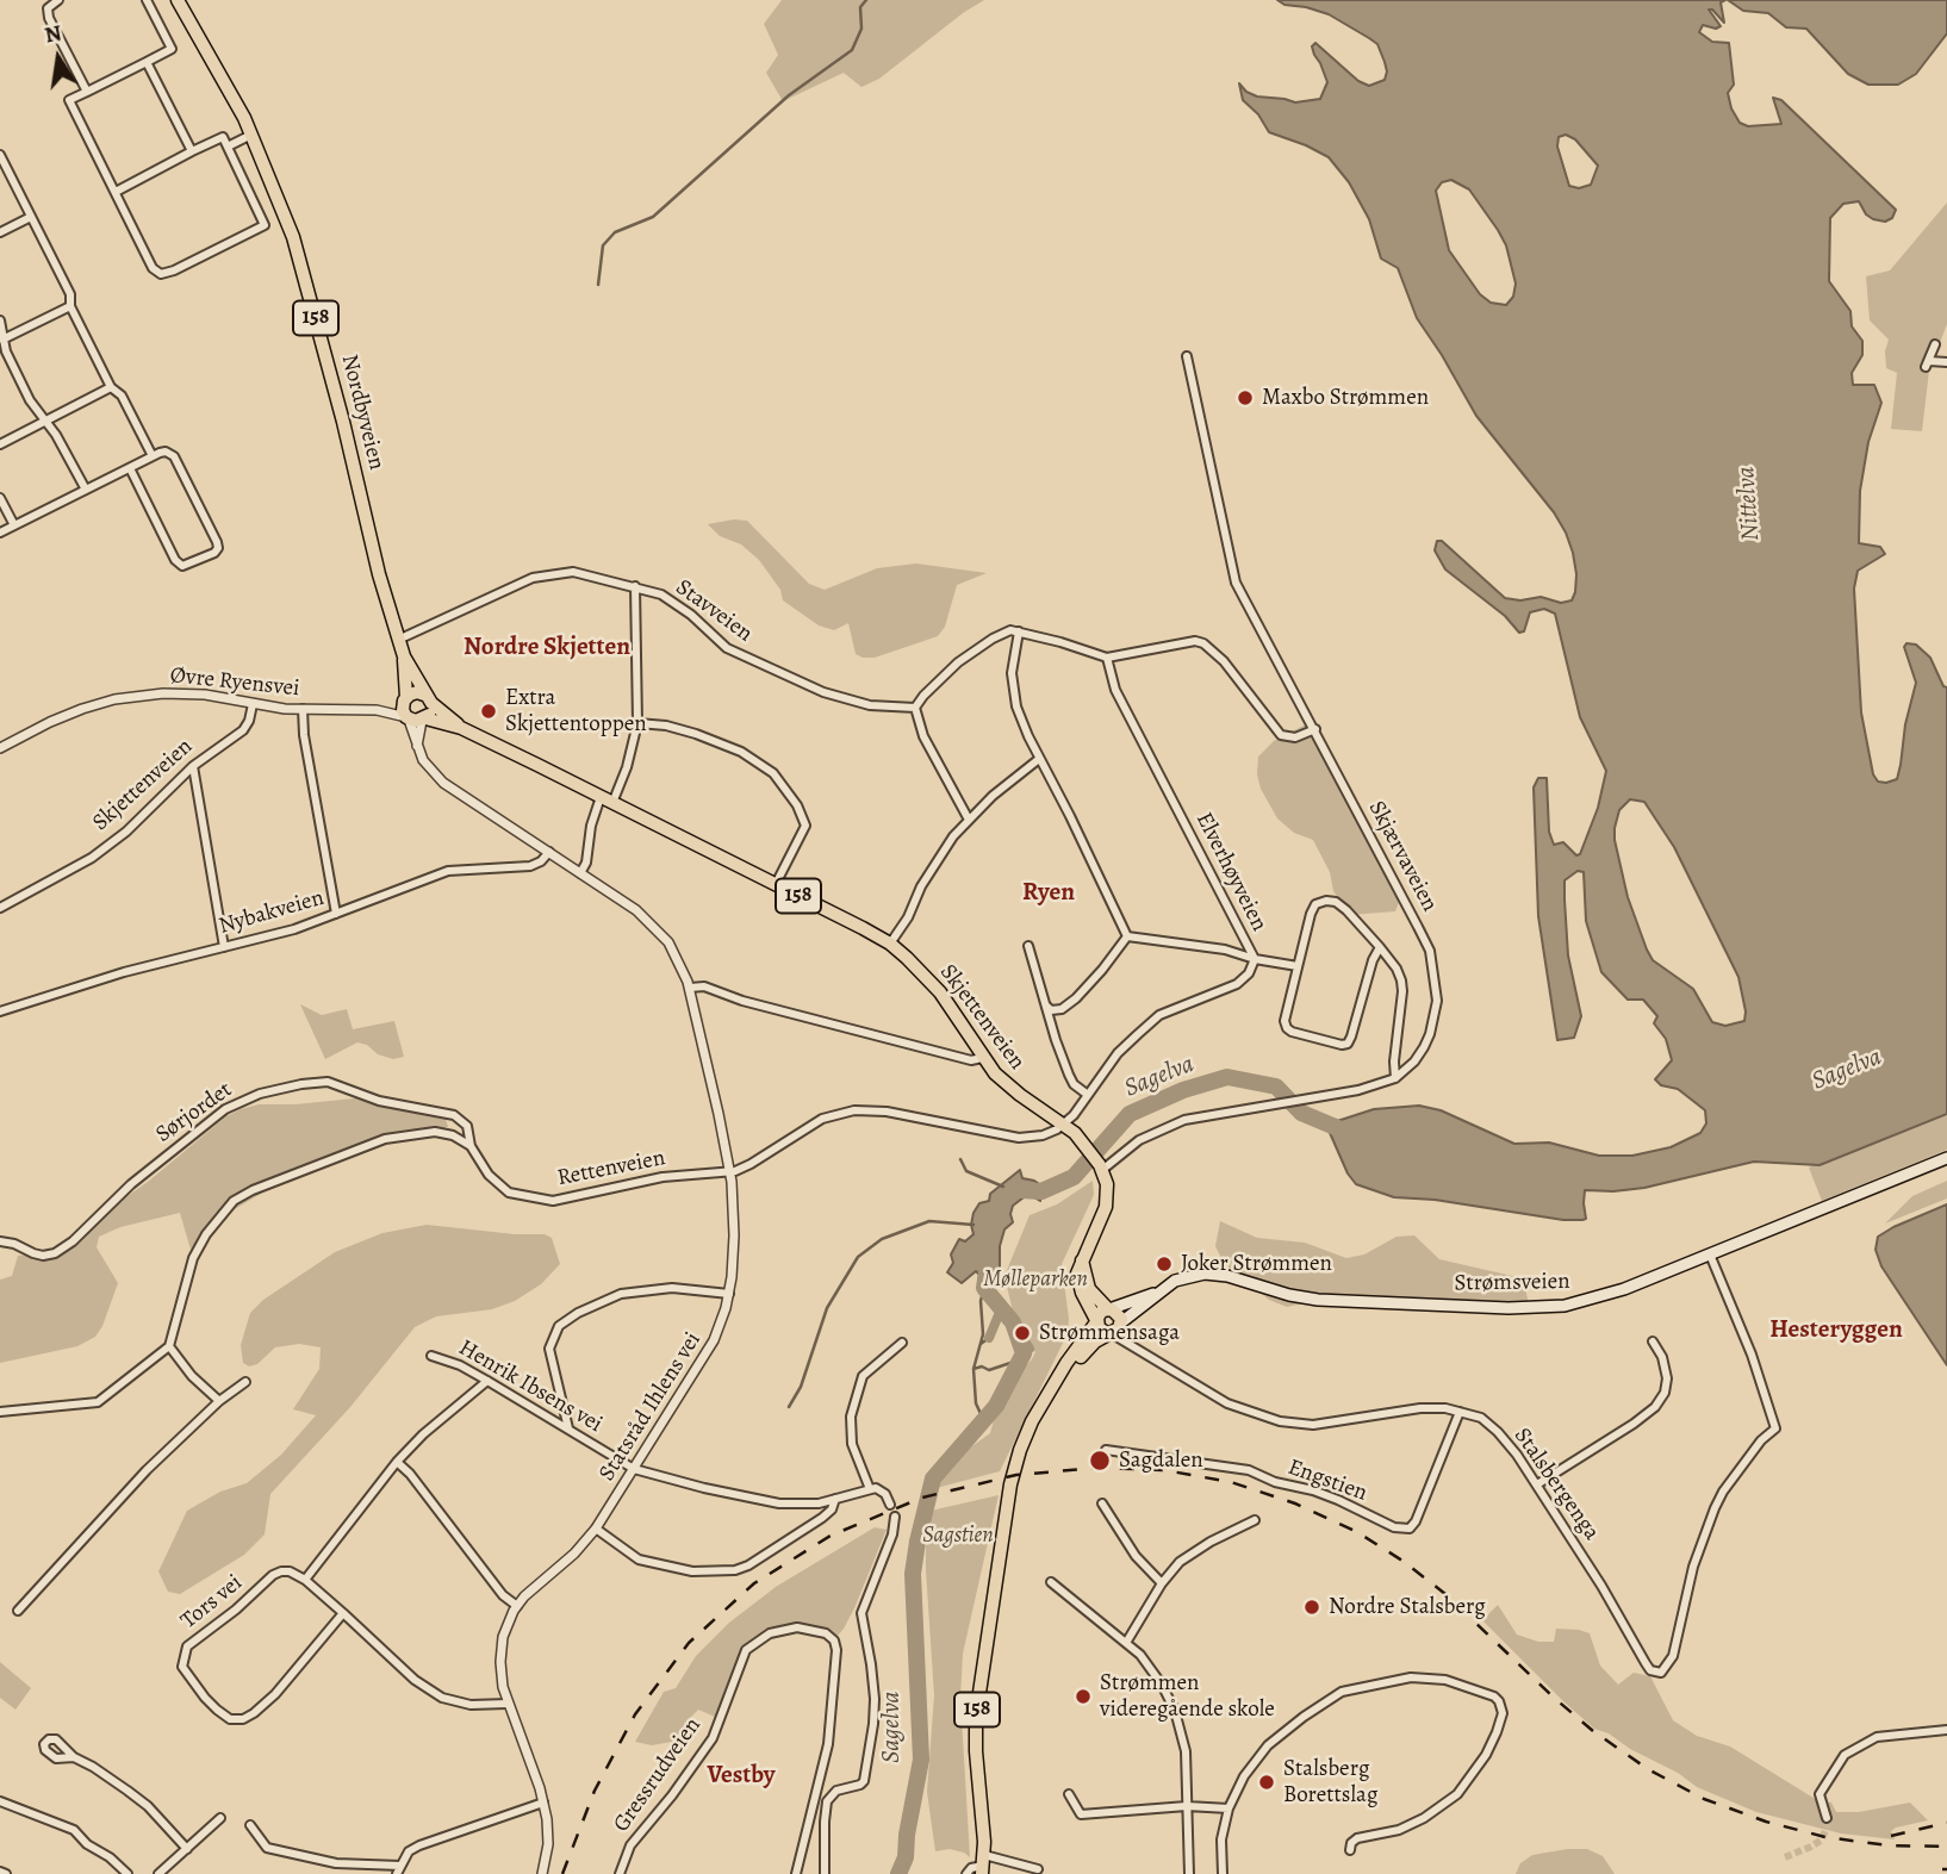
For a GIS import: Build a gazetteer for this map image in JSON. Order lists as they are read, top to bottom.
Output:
{
  "streets": {
    "main road": [
      "158",
      "Nordbyveien",
      "Skjettenveien",
      "Strømsveien"
    ],
    "street": [
      "Stavveien",
      "Øvre Ryensvei",
      "Skjærvaveien",
      "Elverhøyveien",
      "Nybakveien",
      "Sørjordet",
      "Rettenveien",
      "Henrik Ibsens vei",
      "Statsråd Ihlens vei",
      "Engstien",
      "Stalsbergenga",
      "Tors vei",
      "Gressrudveien"
    ]
  },
  "crossings": [
    ["158", "Nordbyveien"],
    ["158", "Øvre Ryensvei"],
    ["158", "Skjettenveien"],
    ["158", "Strømsveien"],
    ["158", "Statsråd Ihlens vei"],
    ["158", "Stalsbergenga"],
    ["Nordbyveien", "Stavveien"],
    ["Nordbyveien", "Øvre Ryensvei"],
    ["Nordbyveien", "Skjettenveien"],
    ["Nordbyveien", "Statsråd Ihlens vei"],
    ["Øvre Ryensvei", "Skjettenveien"],
    ["Øvre Ryensvei", "Statsråd Ihlens vei"],
    ["Skjettenveien", "Elverhøyveien"],
    ["Skjettenveien", "Rettenveien"],
    ["Skjettenveien", "Statsråd Ihlens vei"],
    ["Elverhøyveien", "Rettenveien"],
    ["Nybakveien", "Statsråd Ihlens vei"],
    ["Sørjordet", "Rettenveien"],
    ["Rettenveien", "Statsråd Ihlens vei"],
    ["Strømsveien", "Stalsbergenga"],
    ["Henrik Ibsens vei", "Statsråd Ihlens vei"],
    ["Engstien", "Stalsbergenga"]
  ],
  "districts": [
    "Nordre Skjetten",
    "Ryen",
    "Hesteryggen",
    "Vestby"
  ],
  "water": ["Nittelva", "Sagelva"],
  "parks": ["Mølleparken", "Sagstien"],
  "places": [
    "Maxbo Strømmen",
    "Extra Skjettentoppen",
    "Joker Strømmen",
    "Strømmensaga",
    "Sagdalen",
    "Nordre Stalsberg",
    "Strømmen videregående skole",
    "Stalsberg Borettslag"
  ],
  "north": "top"
}
